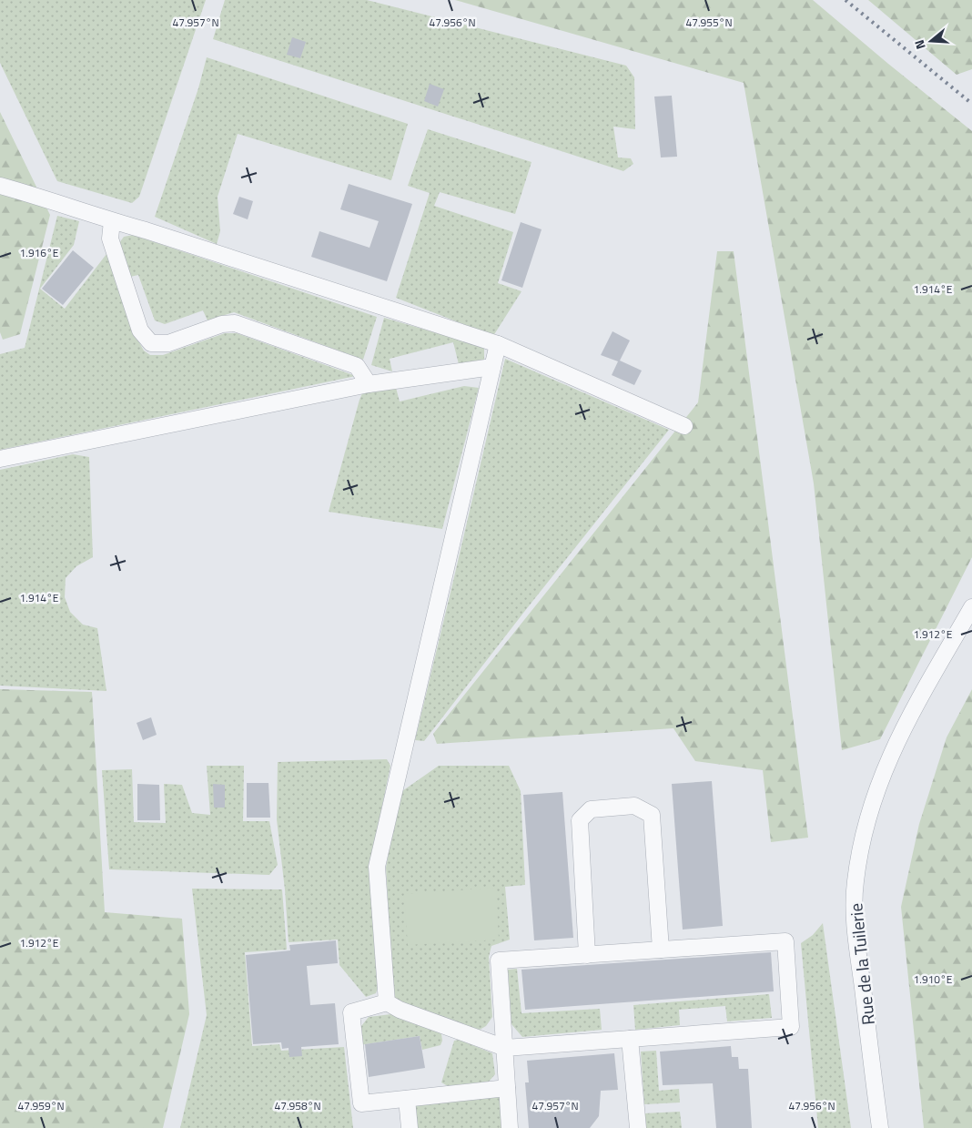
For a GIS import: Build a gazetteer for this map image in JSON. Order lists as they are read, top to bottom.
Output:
{
  "streets": {
    "street": ["Rue de la Tuilerie"]
  },
  "north": "left",
  "coordinates": [
    "47.957°N",
    "47.956°N",
    "47.955°N",
    "1.916°E",
    "1.914°E",
    "1.912°E",
    "1.910°E",
    "47.959°N",
    "47.958°N"
  ]
}
